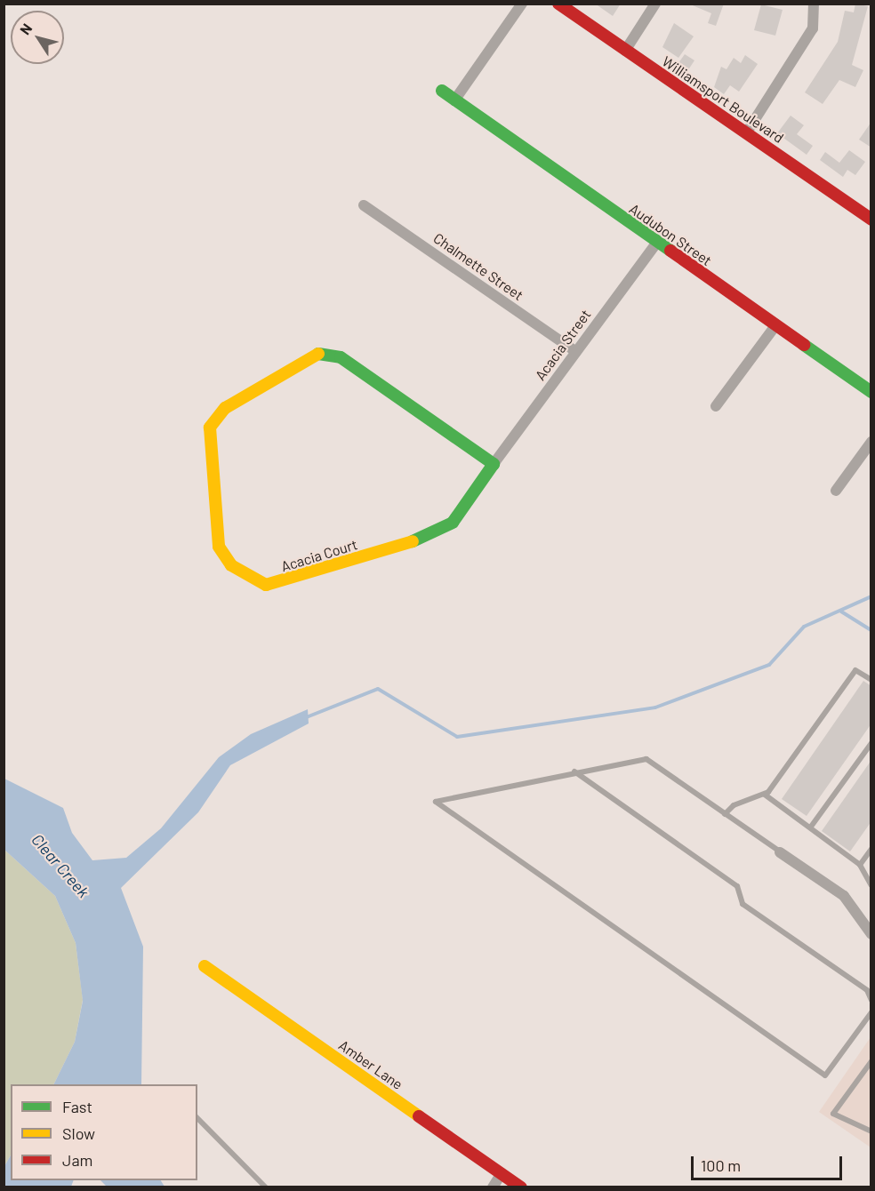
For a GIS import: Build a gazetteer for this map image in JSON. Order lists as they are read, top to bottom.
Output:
{
  "streets": {
    "street": [
      "Williamsport Boulevard",
      "Audubon Street",
      "Chalmette Street",
      "Acacia Street",
      "Acacia Court",
      "Amber Lane"
    ]
  },
  "crossings": [
    ["Audubon Street", "Acacia Street"],
    ["Chalmette Street", "Acacia Street"],
    ["Acacia Street", "Acacia Court"]
  ],
  "water": ["Clear Creek"],
  "legend": ["Fast", "Slow", "Jam"],
  "scale_bar": "100 m",
  "north": "top left"
}
